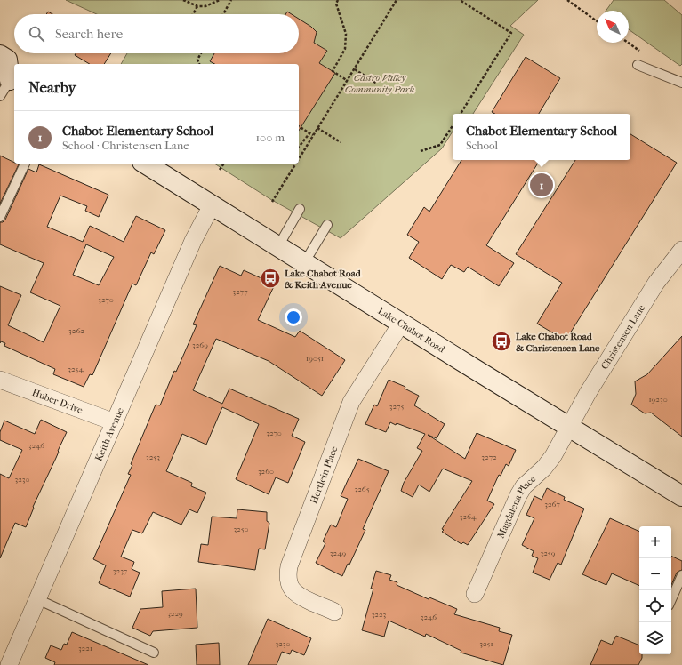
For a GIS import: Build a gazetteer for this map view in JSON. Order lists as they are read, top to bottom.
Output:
{
  "streets": {
    "main road": ["Lake Chabot Road"],
    "street": [
      "Christensen Lane",
      "Huber Drive",
      "Keith Avenue",
      "Hertlein Place",
      "Magdalena Place"
    ]
  },
  "crossings": [
    ["Lake Chabot Road", "Christensen Lane"],
    ["Lake Chabot Road", "Keith Avenue"],
    ["Lake Chabot Road", "Hertlein Place"],
    ["Lake Chabot Road", "Magdalena Place"],
    ["Christensen Lane", "Magdalena Place"],
    ["Huber Drive", "Keith Avenue"]
  ],
  "parks": ["Castro Valley Community Park"],
  "places": {
    "bus stop": ["Lake Chabot Road & Keith Avenue", "Lake Chabot Road & Christensen Lane"]
  },
  "house_numbers": [
    "3277",
    "3270",
    "3262",
    "3269",
    "19051",
    "3254",
    "19230",
    "3275",
    "3270",
    "3246",
    "3253",
    "3272",
    "3260",
    "3230",
    "3265",
    "3267",
    "3264",
    "3250",
    "3249",
    "3259",
    "3237",
    "3229",
    "3223",
    "3246",
    "3230",
    "3251",
    "3221"
  ],
  "north": "top left",
  "page": {
    "search": "Search here",
    "heading": "Nearby",
    "list": [
      {
        "mark": "1",
        "name": "Chabot Elementary School",
        "note": "School · Christensen Lane",
        "value": "100 m"
      }
    ],
    "popup": ["Chabot Elementary School", "School"],
    "pins": "1",
    "map_buttons": ["+", "−"]
  }
}
